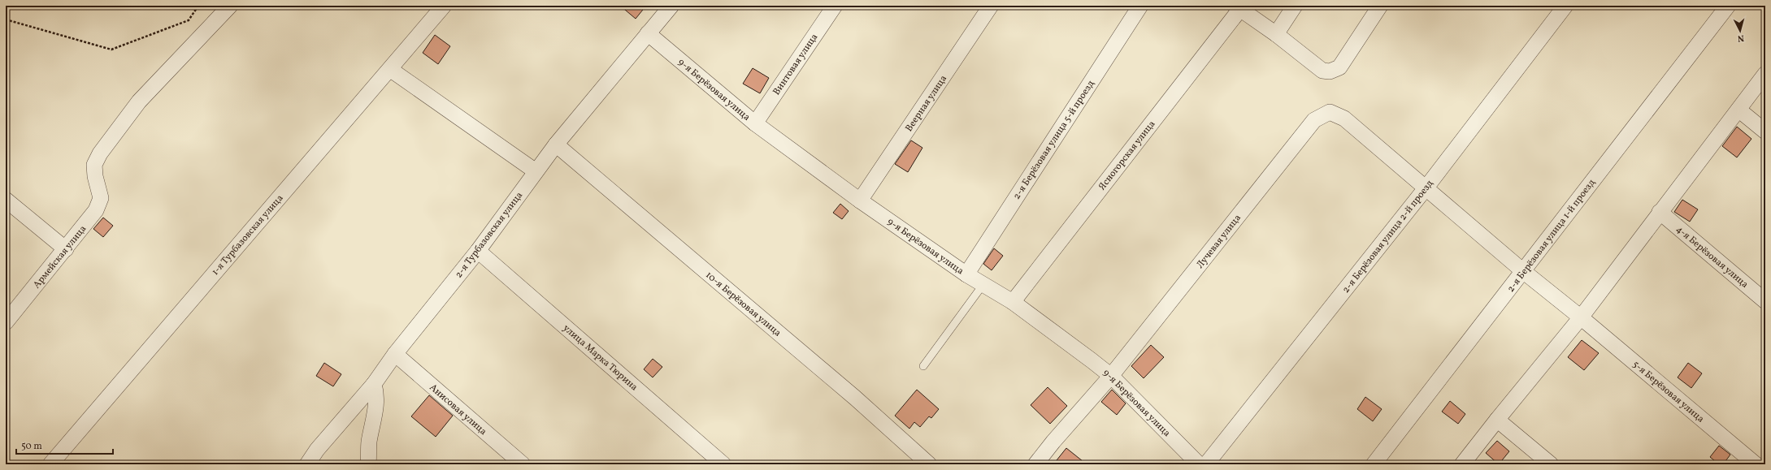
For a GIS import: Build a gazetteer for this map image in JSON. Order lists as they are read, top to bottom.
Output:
{
  "streets": {
    "street": [
      "Винтовая улица",
      "9-я Берёзовая улица",
      "Веерная улица",
      "2-я Берёзовая улица 5-й проезд",
      "Ясногорская улица",
      "1-я Турбазовская улица",
      "2-я Турбазовская улица",
      "2-я Берёзовая улица 1-й проезд",
      "2-я Берёзовая улица 2-й проезд",
      "Лучевая улица",
      "Армейская улица",
      "4-я Берёзовая улица",
      "10-я Берёзовая улица",
      "улица Марка Тюрина",
      "5-я Берёзовая улица",
      "Анисовая улица"
    ]
  },
  "crossings": [
    ["Винтовая улица", "9-я Берёзовая улица"],
    ["9-я Берёзовая улица", "Веерная улица"],
    ["9-я Берёзовая улица", "2-я Берёзовая улица 5-й проезд"],
    ["9-я Берёзовая улица", "Ясногорская улица"],
    ["9-я Берёзовая улица", "2-я Турбазовская улица"],
    ["9-я Берёзовая улица", "Лучевая улица"],
    ["2-я Турбазовская улица", "10-я Берёзовая улица"],
    ["2-я Турбазовская улица", "улица Марка Тюрина"],
    ["2-я Турбазовская улица", "Анисовая улица"],
    ["2-я Берёзовая улица 1-й проезд", "5-я Берёзовая улица"],
    ["2-я Берёзовая улица 2-й проезд", "5-я Берёзовая улица"],
    ["Лучевая улица", "5-я Берёзовая улица"]
  ],
  "scale_bar": "50 m",
  "north": "bottom"
}
